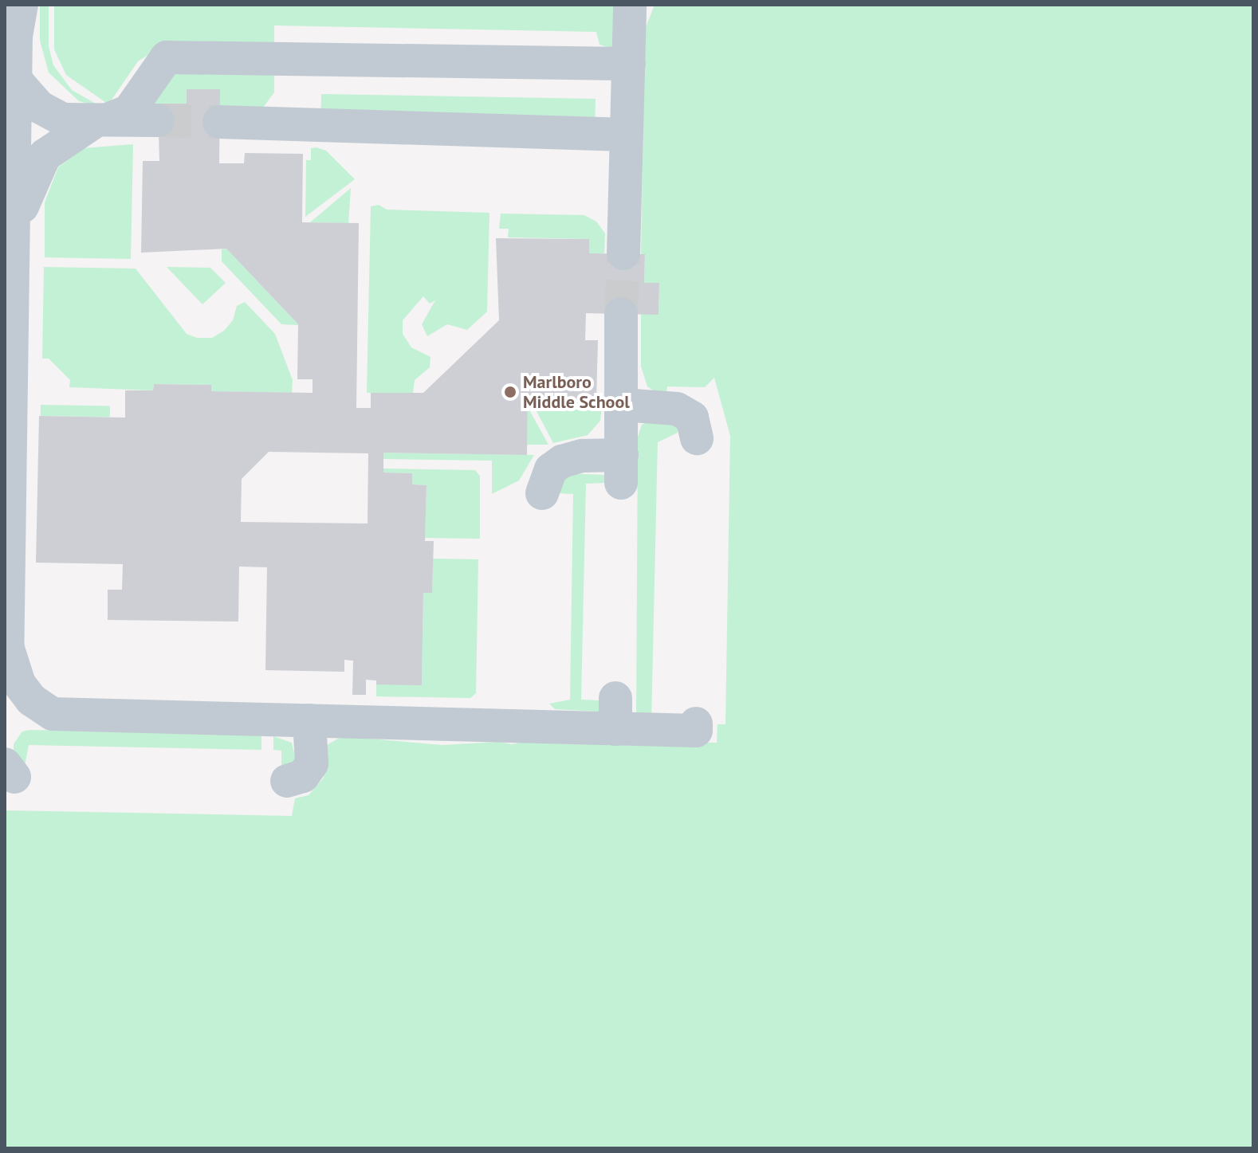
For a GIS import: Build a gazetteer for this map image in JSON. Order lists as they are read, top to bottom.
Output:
{
  "places": ["Marlboro Middle School"]
}
